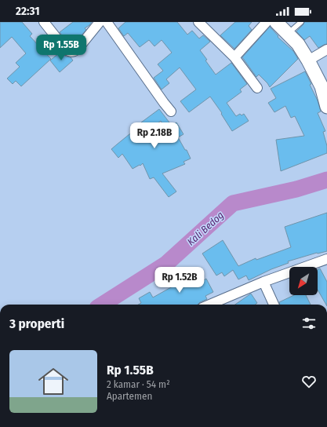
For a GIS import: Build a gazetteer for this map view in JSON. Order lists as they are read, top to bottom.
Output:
{
  "water": ["Kali Bedog"],
  "north": "bottom left",
  "page": {
    "status": "22:31",
    "price": ["Rp 1.55B", "Rp 2.18B", "Rp 1.52B"],
    "heading": "3 properti",
    "list": [
      {
        "name": "Rp 1.55B",
        "note": "2 kamar · 54 m² · Apartemen"
      }
    ]
  }
}
